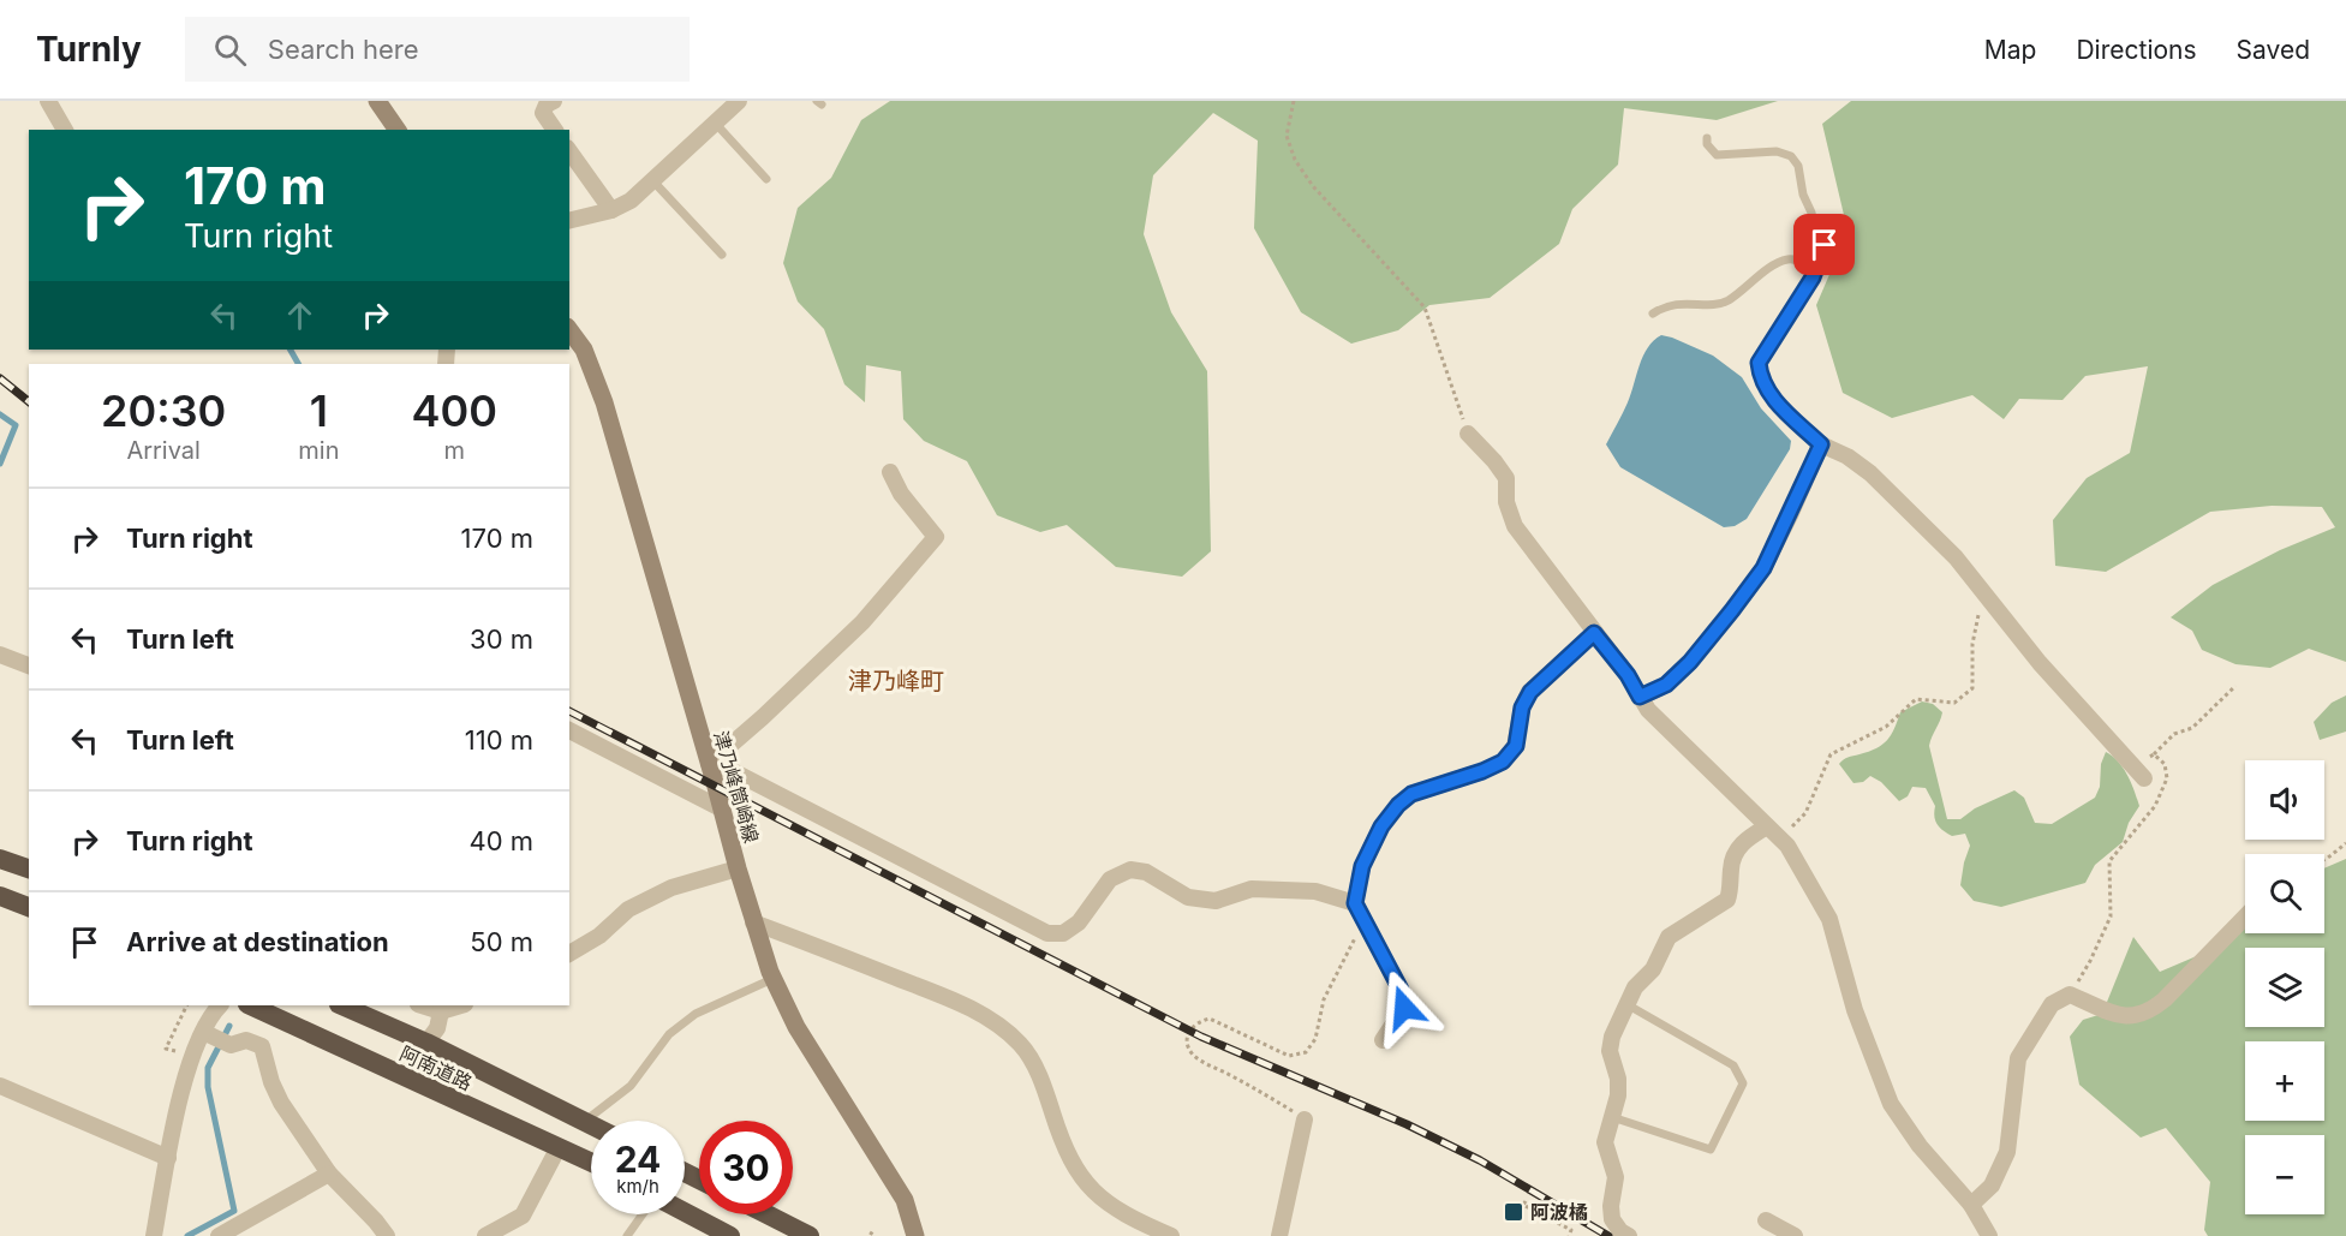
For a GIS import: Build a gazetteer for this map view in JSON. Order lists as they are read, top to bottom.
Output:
{
  "streets": {
    "highway": ["阿南道路"],
    "main road": ["津乃峰筒崎線"]
  },
  "districts": ["津乃峰町"],
  "places": {
    "transit": ["阿波橘"]
  },
  "page": {
    "header": "Turnly",
    "search": "Search here",
    "nav": ["Map", "Directions", "Saved"],
    "turn": ["170 m", "Turn right"],
    "eta": [
      "20:30",
      "Arrival",
      "1",
      "min",
      "400",
      "m"
    ],
    "list": [
      {
        "name": "Turn right",
        "value": "170 m"
      },
      {
        "name": "Turn left",
        "value": "30 m"
      },
      {
        "name": "Turn left",
        "value": "110 m"
      },
      {
        "name": "Turn right",
        "value": "40 m"
      },
      {
        "name": "Arrive at destination",
        "value": "50 m"
      }
    ],
    "map_buttons": ["+", "−"],
    "speed": "24 km/h",
    "limit": "30"
  }
}
